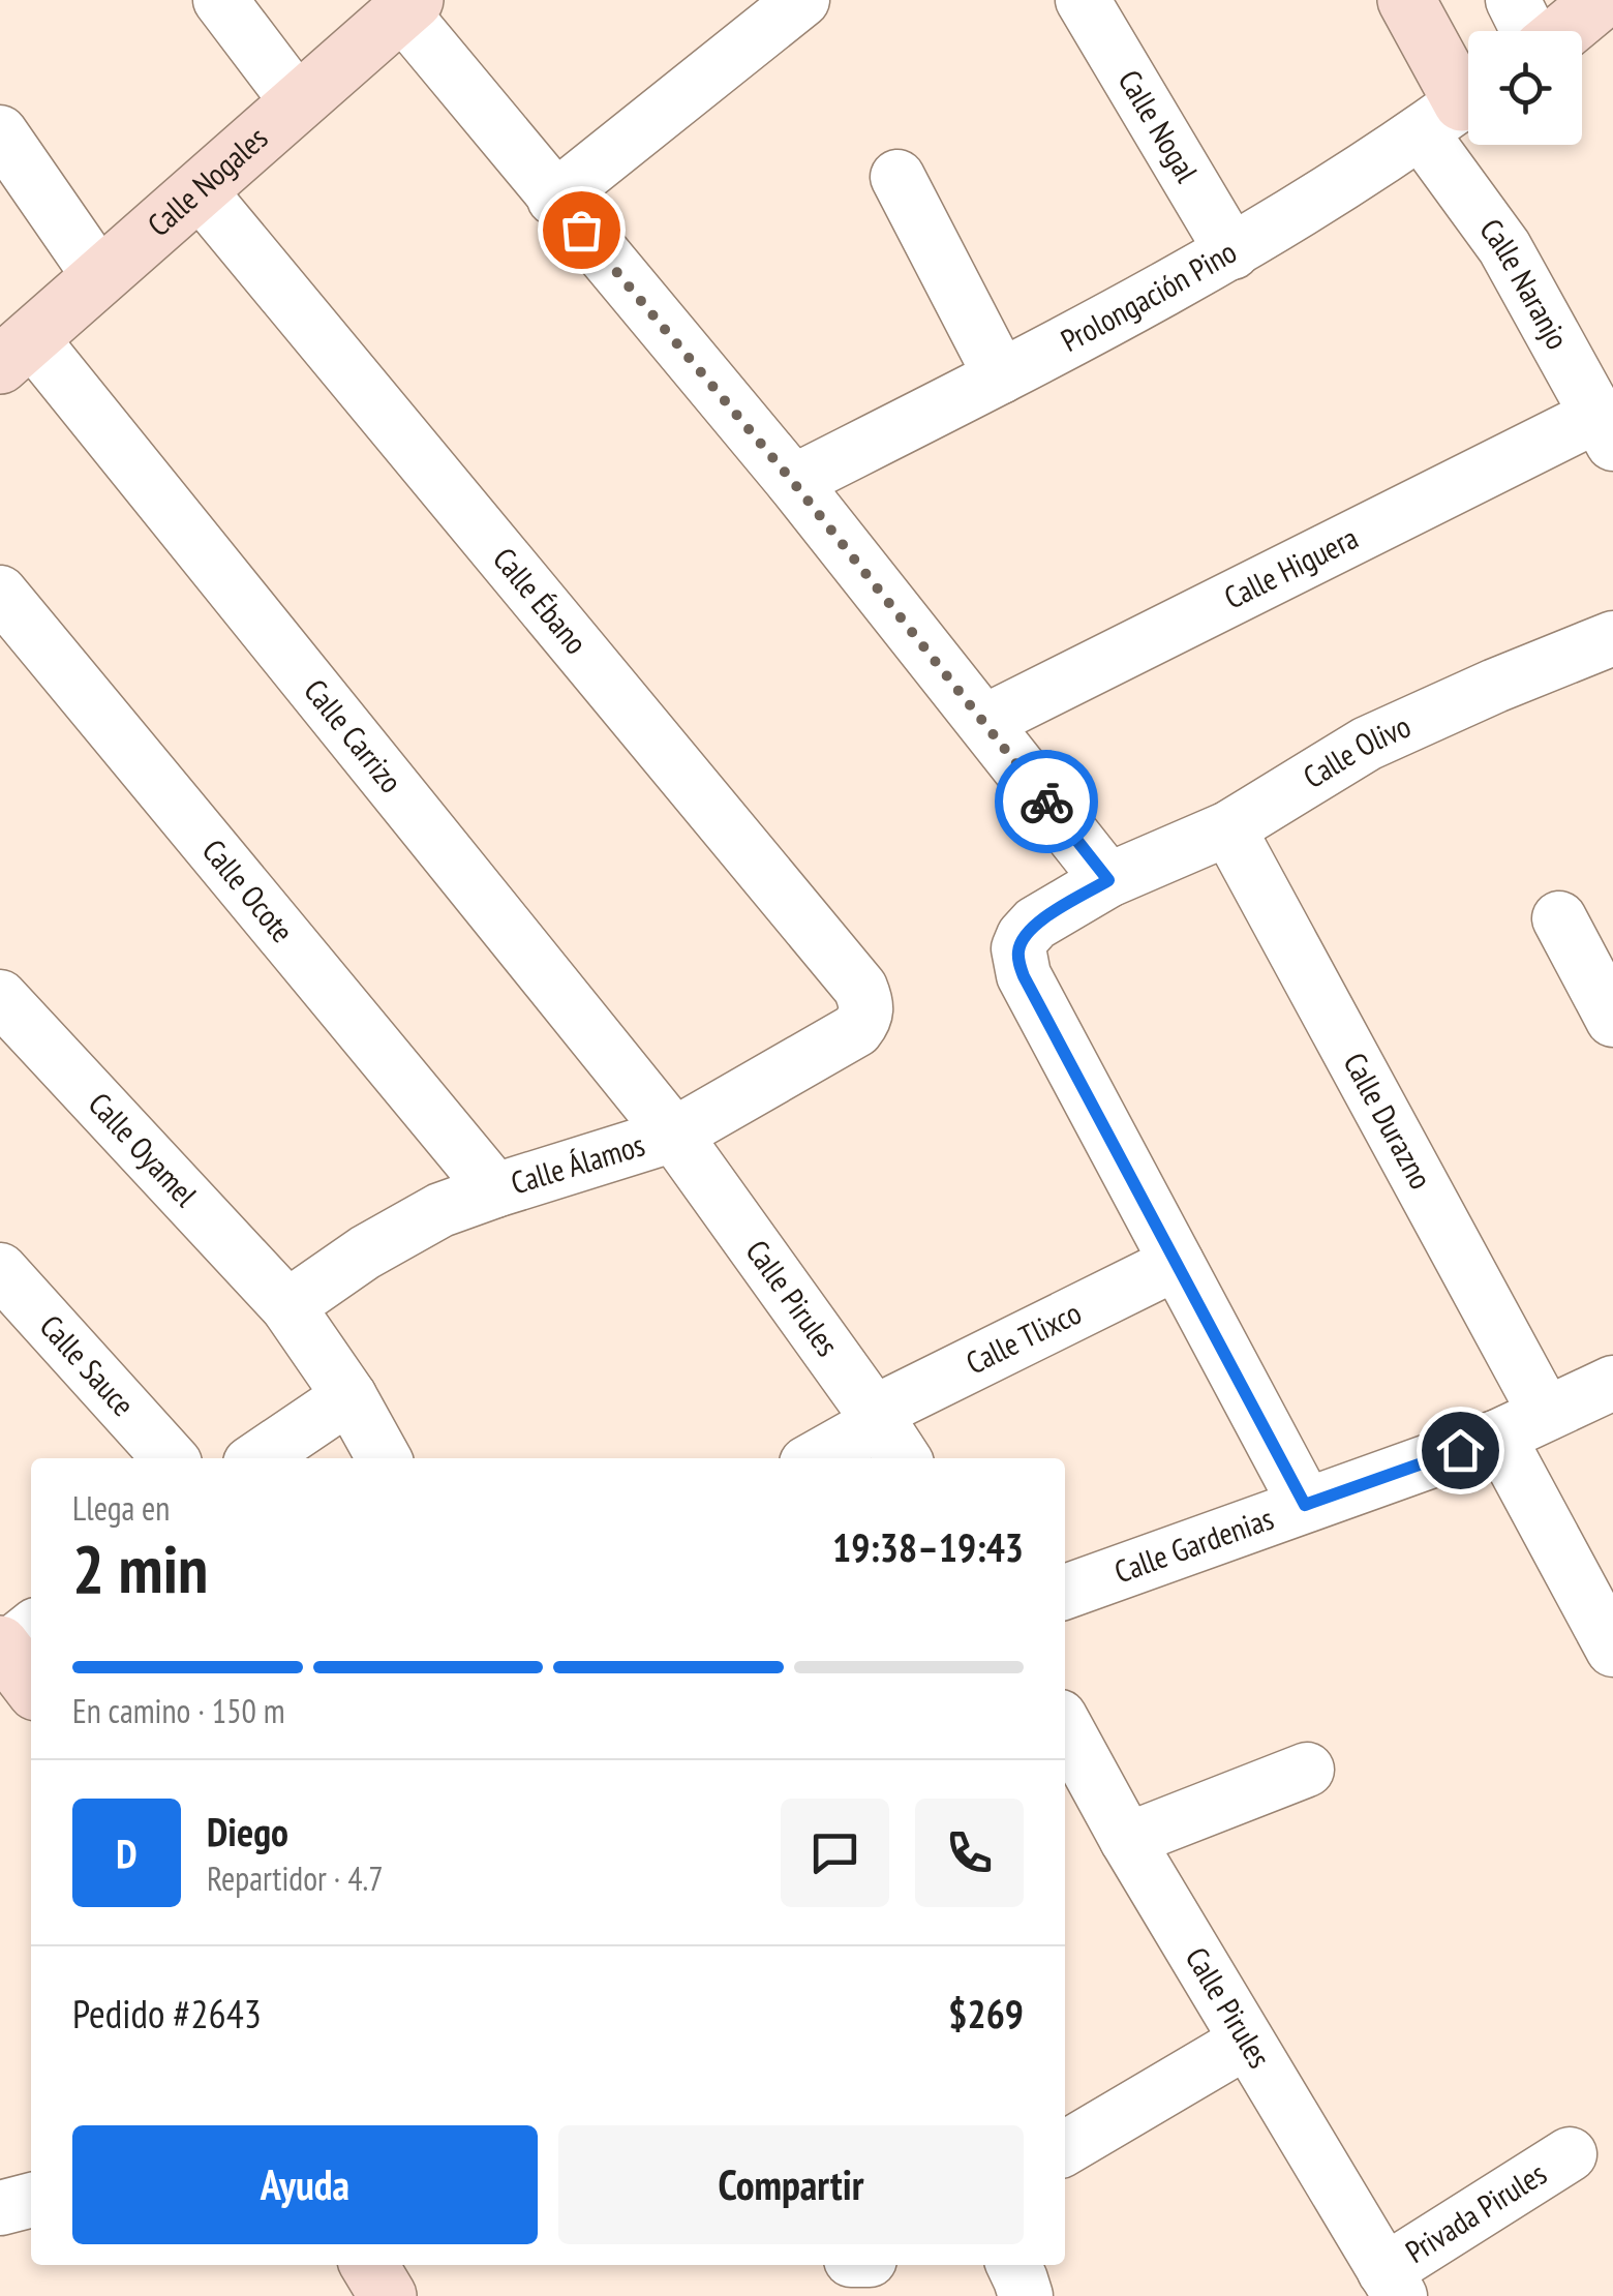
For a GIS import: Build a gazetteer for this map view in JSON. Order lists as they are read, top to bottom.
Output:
{
  "streets": {
    "street": [
      "Calle Nogal",
      "Calle Nogales",
      "Calle Naranjo",
      "Prolongación Pino",
      "Calle Higuera",
      "Calle Ébano",
      "Calle Carrizo",
      "Calle Olivo",
      "Calle Ocote",
      "Calle Durazno",
      "Calle Oyamel",
      "Calle Álamos",
      "Calle Pirules",
      "Calle Tlixco",
      "Calle Sauce",
      "Calle Gardenias",
      "Privada Pirules"
    ]
  },
  "crossings": [
    ["Calle Nogal", "Prolongación Pino"],
    ["Calle Nogales", "Calle Ébano"],
    ["Calle Nogales", "Calle Carrizo"],
    ["Calle Naranjo", "Prolongación Pino"],
    ["Calle Naranjo", "Calle Higuera"],
    ["Calle Ébano", "Calle Álamos"],
    ["Calle Carrizo", "Calle Álamos"],
    ["Calle Carrizo", "Calle Pirules"],
    ["Calle Olivo", "Calle Durazno"],
    ["Calle Olivo", "Calle Tlixco"],
    ["Calle Olivo", "Calle Gardenias"],
    ["Calle Ocote", "Calle Álamos"],
    ["Calle Durazno", "Calle Gardenias"],
    ["Calle Oyamel", "Calle Álamos"],
    ["Calle Álamos", "Calle Pirules"],
    ["Calle Pirules", "Calle Tlixco"],
    ["Calle Pirules", "Privada Pirules"]
  ],
  "page": {
    "heading": ["2 min", "Llega en", "19:38–19:43"],
    "panel": [
      "Diego",
      "Repartidor · 4.7",
      "Pedido #2643",
      "$269"
    ],
    "bar": "En camino · 150 m",
    "round": "D",
    "buttons": ["Ayuda", "Compartir"]
  }
}
